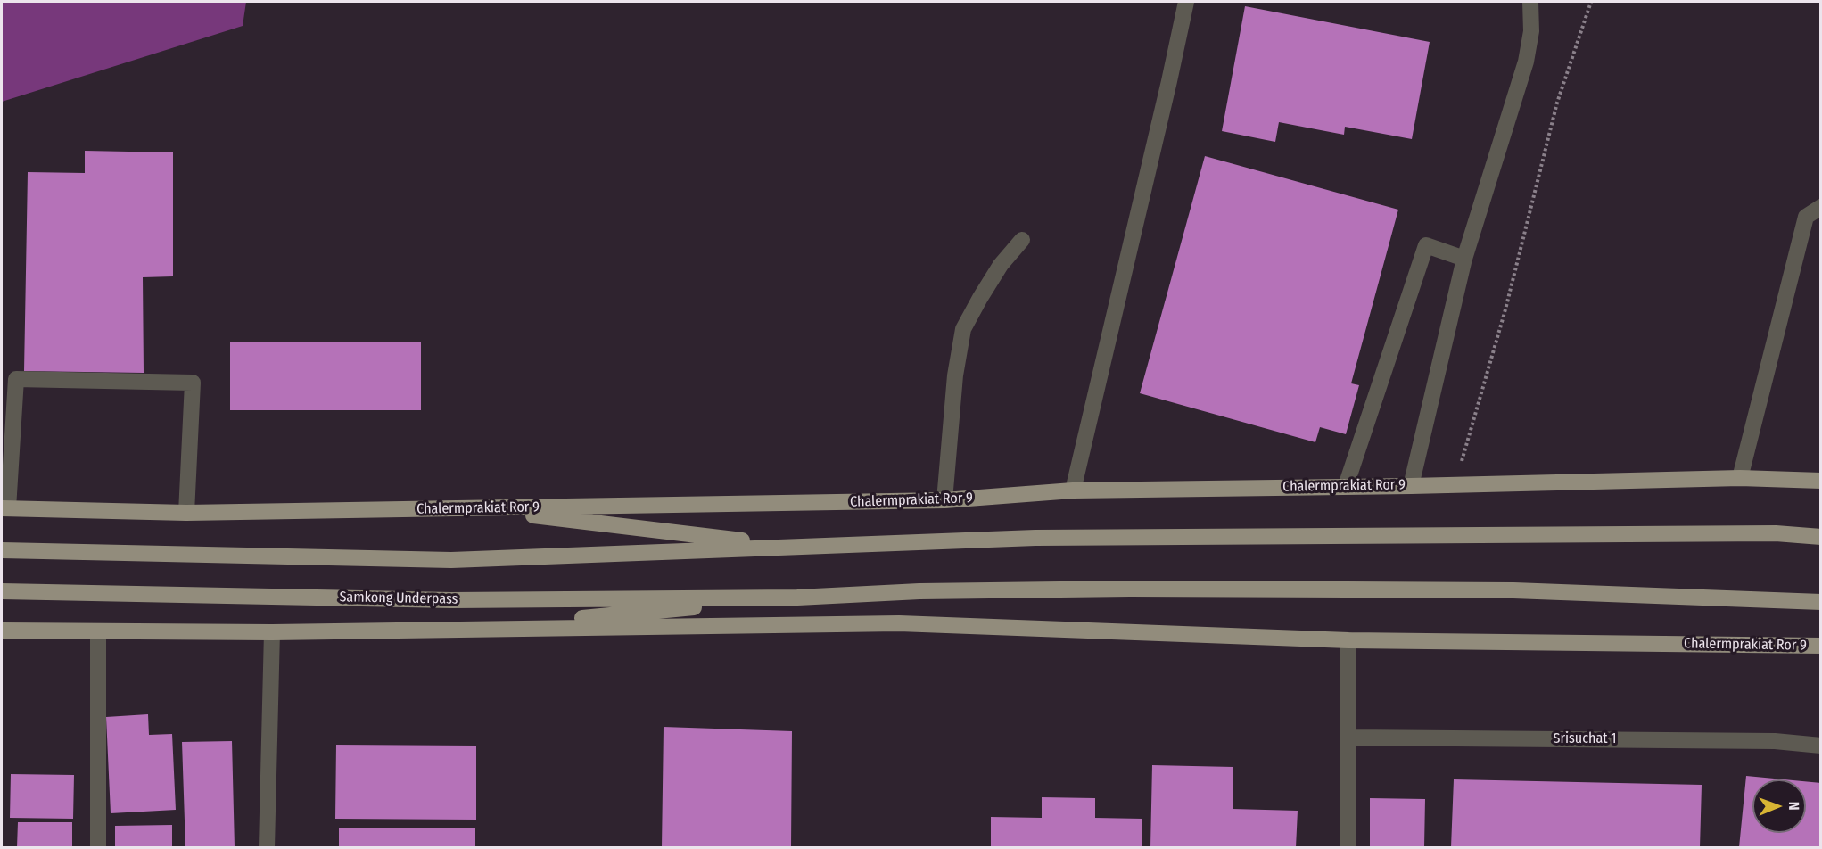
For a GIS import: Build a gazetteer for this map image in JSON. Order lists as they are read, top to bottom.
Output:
{
  "streets": {
    "main road": ["Chalermprakiat Ror 9", "Samkong Underpass"],
    "street": ["Srisuchat 1"]
  },
  "north": "right"
}
